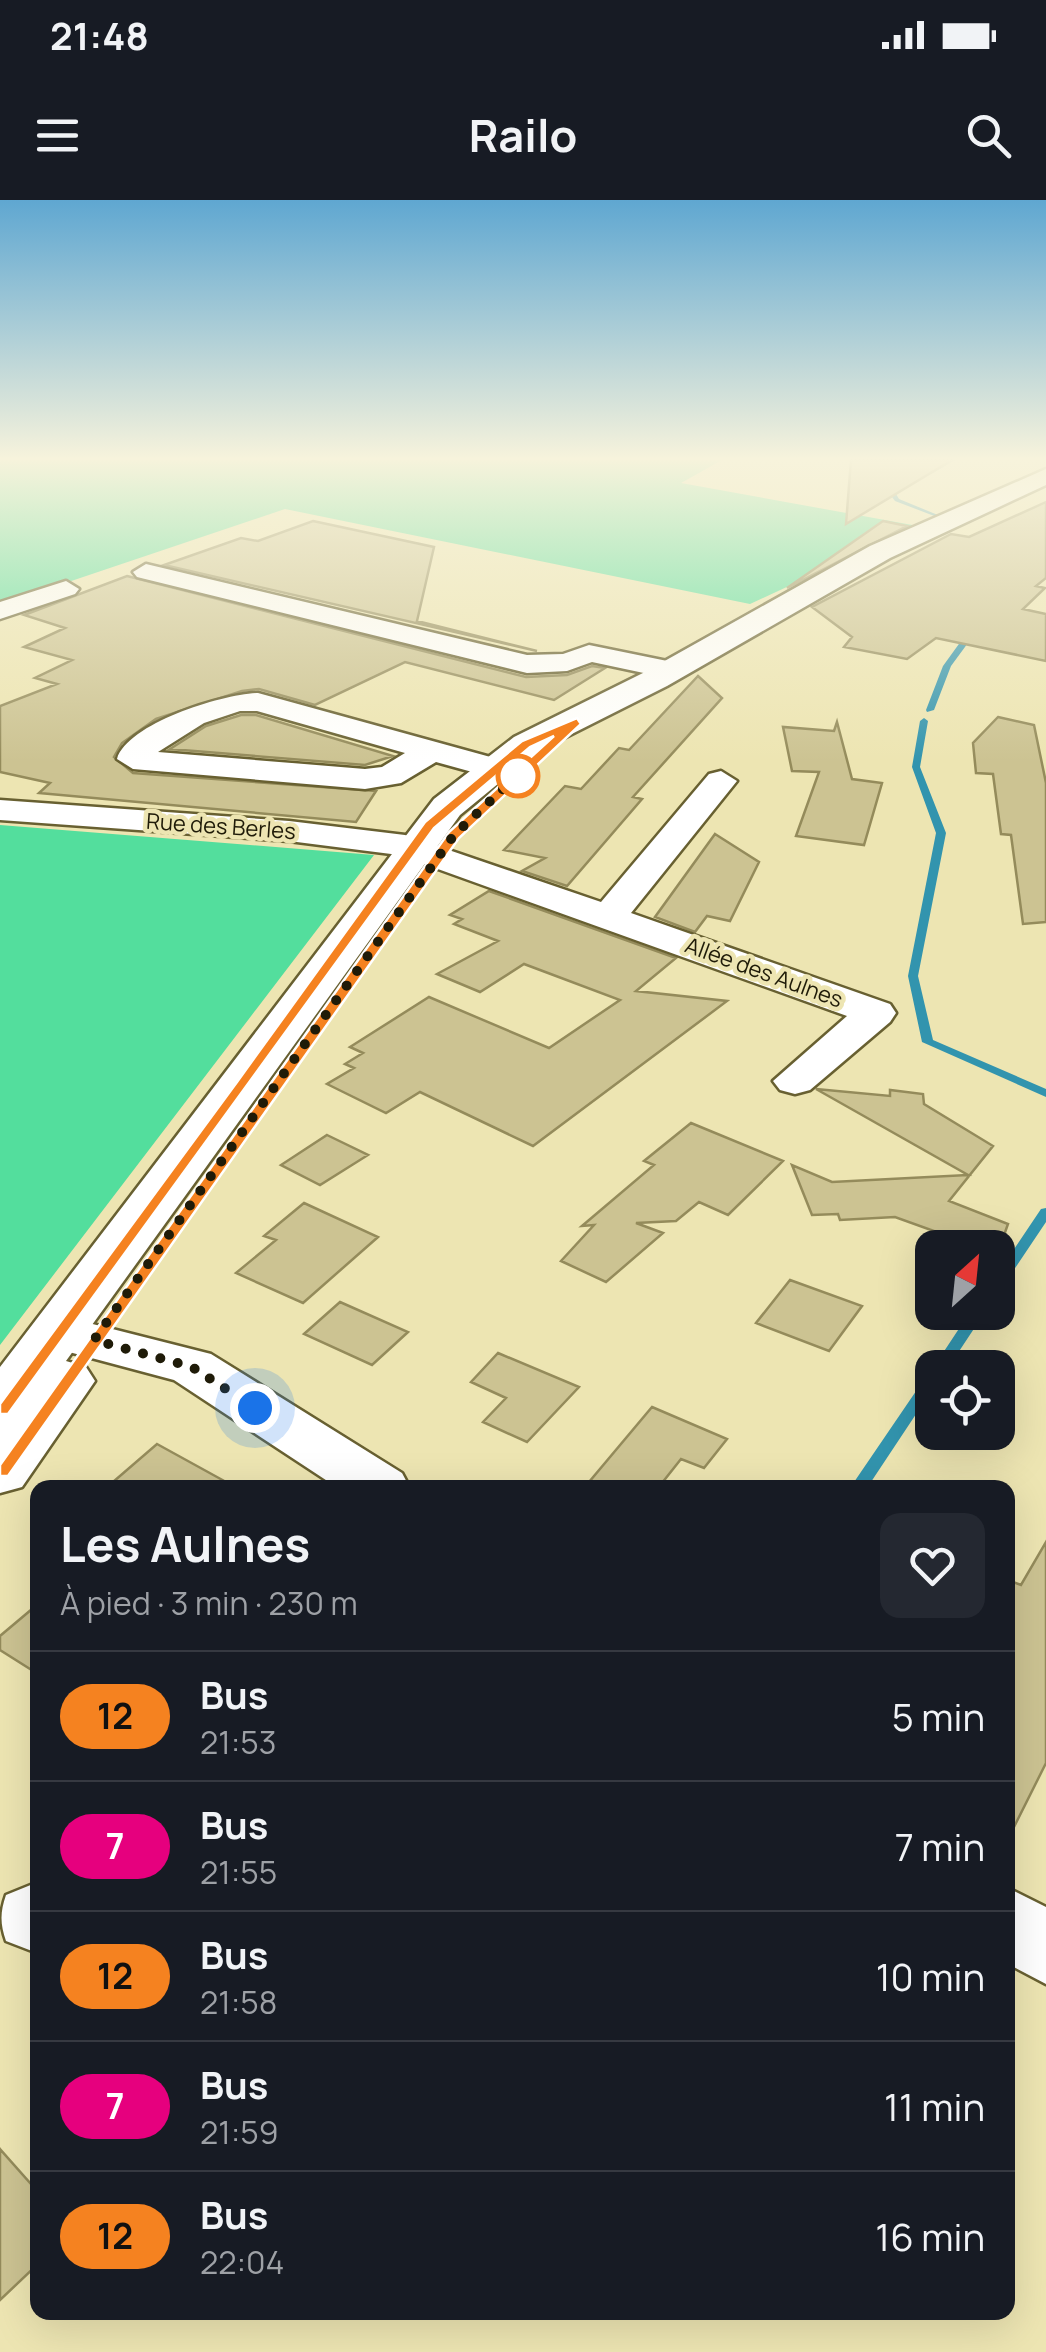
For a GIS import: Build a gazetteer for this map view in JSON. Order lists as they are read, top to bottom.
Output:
{
  "streets": {
    "street": ["Rue des Berles", "Allée des Aulnes"]
  },
  "crossings": [
    ["Rue des Berles", "Allée des Aulnes"]
  ],
  "lines": ["bus line 12"],
  "north": "top right",
  "page": {
    "status": "21:48",
    "header": "Railo",
    "heading": ["Les Aulnes", "À pied · 3 min · 230 m"],
    "list": [
      {
        "mark": "12",
        "name": "Bus",
        "note": "21:53",
        "value": "5 min"
      },
      {
        "mark": "7",
        "name": "Bus",
        "note": "21:55",
        "value": "7 min"
      },
      {
        "mark": "12",
        "name": "Bus",
        "note": "21:58",
        "value": "10 min"
      },
      {
        "mark": "7",
        "name": "Bus",
        "note": "21:59",
        "value": "11 min"
      },
      {
        "mark": "12",
        "name": "Bus",
        "note": "22:04",
        "value": "16 min"
      }
    ]
  }
}
